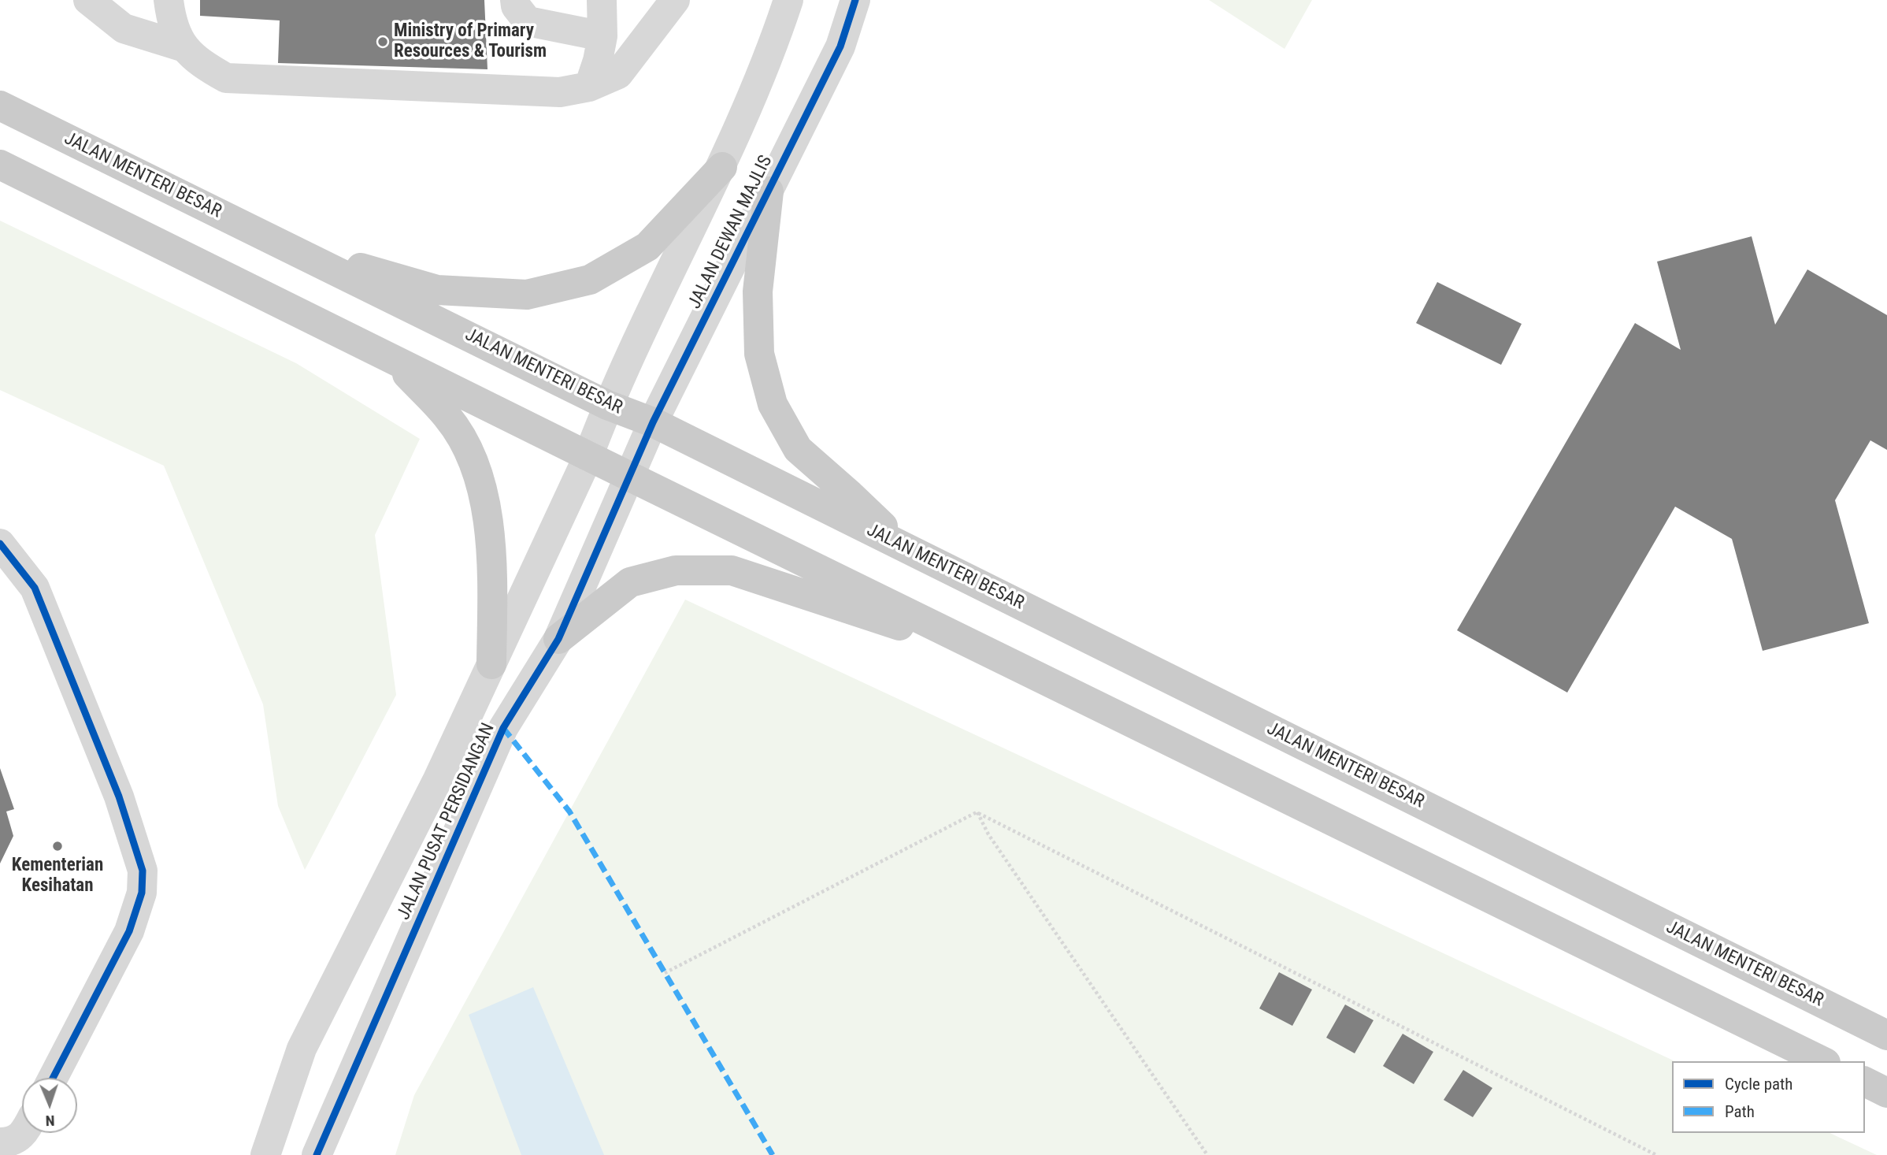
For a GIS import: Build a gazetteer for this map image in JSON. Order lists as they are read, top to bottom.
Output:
{
  "streets": {
    "main road": ["JALAN MENTERI BESAR"],
    "street": ["JALAN DEWAN MAJLIS", "JALAN PUSAT PERSIDANGAN"]
  },
  "crossings": [
    ["JALAN MENTERI BESAR", "JALAN DEWAN MAJLIS"],
    ["JALAN MENTERI BESAR", "JALAN PUSAT PERSIDANGAN"],
    ["JALAN DEWAN MAJLIS", "JALAN PUSAT PERSIDANGAN"]
  ],
  "places": ["Ministry of Primary Resources & Tourism", "Kementerian Kesihatan"],
  "legend": ["Cycle path", "Path"],
  "north": "bottom"
}
